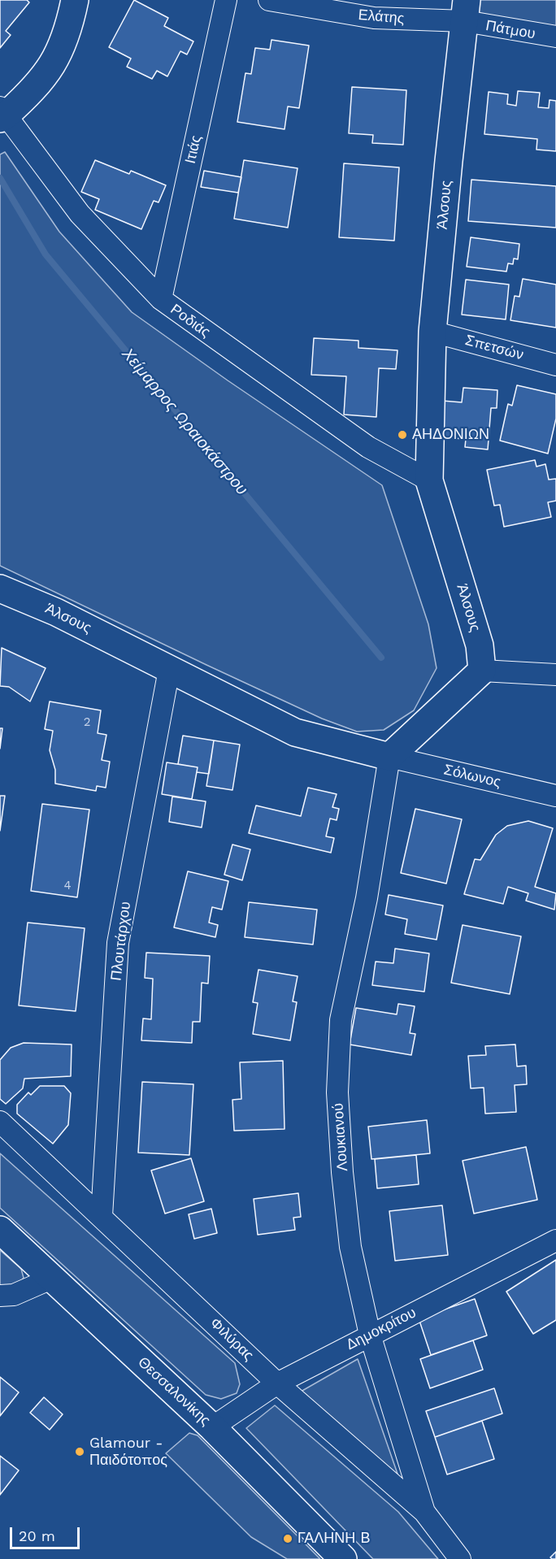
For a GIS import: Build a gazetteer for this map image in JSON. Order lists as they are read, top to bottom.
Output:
{
  "streets": {
    "street": [
      "Ελάτης",
      "Πάτμου",
      "Ιτιάς",
      "Άλσους",
      "Ροδιάς",
      "Σπετσών",
      "Σόλωνος",
      "Πλουτάρχου",
      "Λουκιανού",
      "Δημοκρίτου",
      "Φιλύρας",
      "Θεσσαλονίκης"
    ]
  },
  "crossings": [
    ["Ελάτης", "Πάτμου"],
    ["Ελάτης", "Άλσους"],
    ["Πάτμου", "Άλσους"],
    ["Ιτιάς", "Ροδιάς"],
    ["Άλσους", "Ροδιάς"],
    ["Άλσους", "Σπετσών"],
    ["Άλσους", "Σόλωνος"],
    ["Άλσους", "Πλουτάρχου"],
    ["Άλσους", "Λουκιανού"],
    ["Σόλωνος", "Λουκιανού"],
    ["Πλουτάρχου", "Φιλύρας"],
    ["Λουκιανού", "Δημοκρίτου"],
    ["Λουκιανού", "Φιλύρας"],
    ["Δημοκρίτου", "Φιλύρας"],
    ["Δημοκρίτου", "Θεσσαλονίκης"]
  ],
  "water": ["Χείμαρρος Ωραιοκάστρου"],
  "places": ["ΑΗΔΟΝΙΩΝ", "Glamour - Παιδότοπος", "ΓΑΛΗΝΗ Β"],
  "house_numbers": ["2", "4"],
  "scale_bar": "20 m"
}
